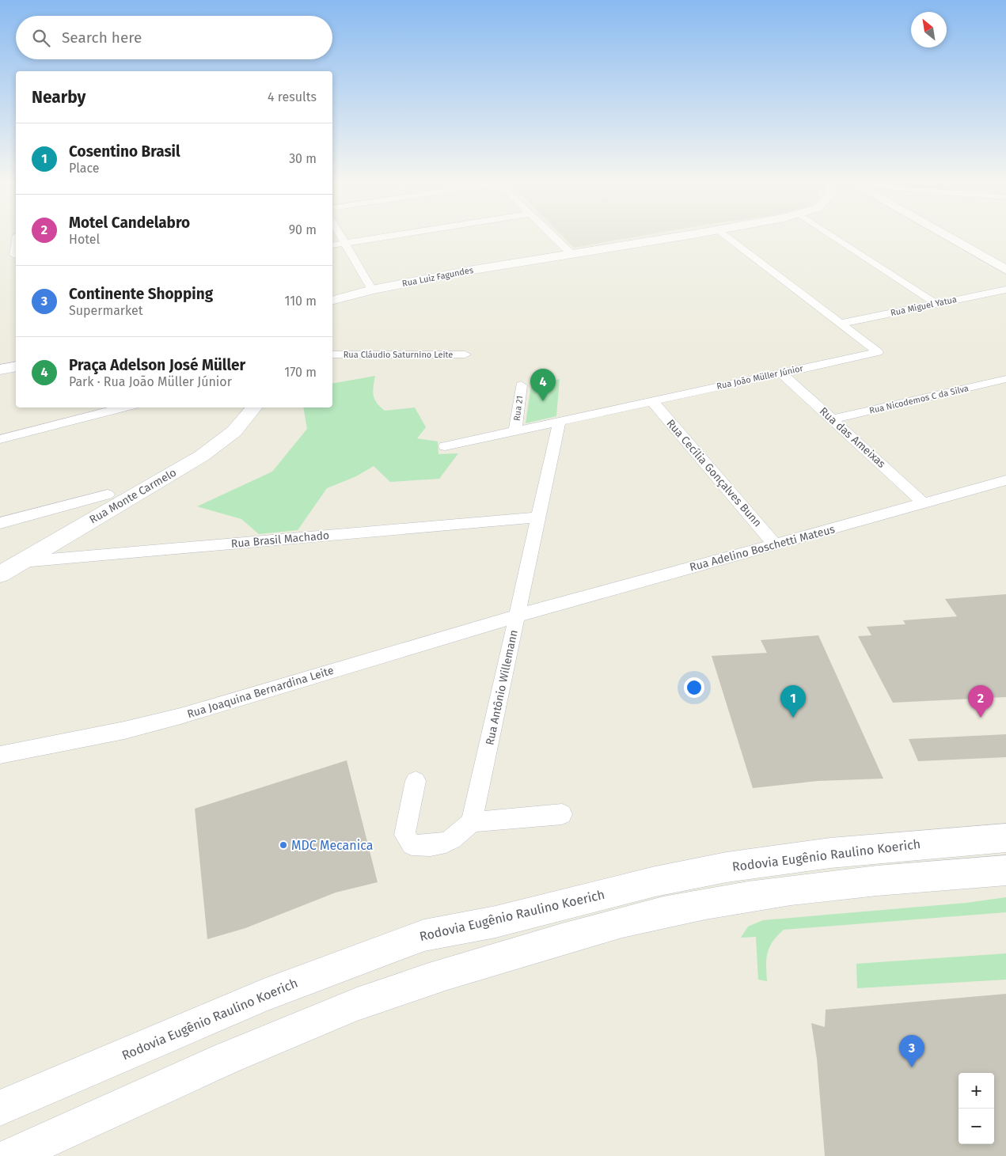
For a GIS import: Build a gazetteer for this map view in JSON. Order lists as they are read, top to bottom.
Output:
{
  "streets": {
    "main road": ["Rua Luiz Fagundes", "Rua Monte Carmelo", "Rodovia Eugênio Raulino Koerich"],
    "street": [
      "Rua Miguel Yatua",
      "Rua Cláudio Saturnino Leite",
      "Rua João Müller Júnior",
      "Rua Nicodemos C da Silva",
      "Rua 21",
      "Rua das Ameixas",
      "Rua Cecília Gonçalves Bunn",
      "Rua Brasil Machado",
      "Rua Adelino Boschetti Mateus",
      "Rua Antônio Willemann",
      "Rua Joaquina Bernardina Leite"
    ]
  },
  "crossings": [
    ["Rua Miguel Yatua", "Rua João Müller Júnior"],
    ["Rua João Müller Júnior", "Rua 21"],
    ["Rua João Müller Júnior", "Rua das Ameixas"],
    ["Rua João Müller Júnior", "Rua Cecília Gonçalves Bunn"],
    ["Rua João Müller Júnior", "Rua Antônio Willemann"],
    ["Rua Nicodemos C da Silva", "Rua das Ameixas"],
    ["Rua das Ameixas", "Rua Adelino Boschetti Mateus"],
    ["Rua Cecília Gonçalves Bunn", "Rua Adelino Boschetti Mateus"],
    ["Rua Monte Carmelo", "Rua Brasil Machado"],
    ["Rua Brasil Machado", "Rua Antônio Willemann"],
    ["Rua Adelino Boschetti Mateus", "Rua Antônio Willemann"],
    ["Rua Adelino Boschetti Mateus", "Rua Joaquina Bernardina Leite"],
    ["Rua Antônio Willemann", "Rua Joaquina Bernardina Leite"]
  ],
  "places": ["MDC Mecanica"],
  "north": "top left",
  "page": {
    "search": "Search here",
    "heading": ["Nearby", "4 results"],
    "list": [
      {
        "mark": "1",
        "name": "Cosentino Brasil",
        "note": "Place",
        "value": "30 m"
      },
      {
        "mark": "2",
        "name": "Motel Candelabro",
        "note": "Hotel",
        "value": "90 m"
      },
      {
        "mark": "3",
        "name": "Continente Shopping",
        "note": "Supermarket",
        "value": "110 m"
      },
      {
        "mark": "4",
        "name": "Praça Adelson José Müller",
        "note": "Park · Rua João Müller Júnior",
        "value": "170 m"
      }
    ],
    "pins": [
      "4",
      "1",
      "2",
      "3"
    ],
    "map_buttons": ["+", "−"]
  }
}
